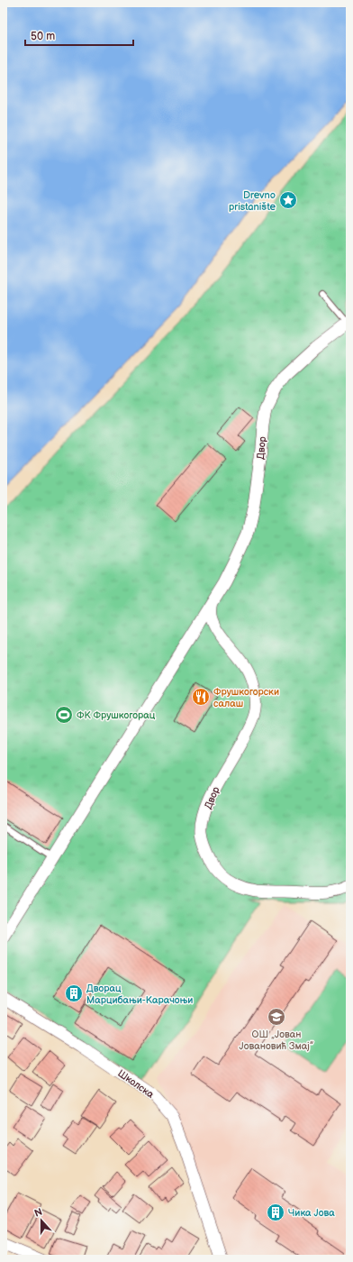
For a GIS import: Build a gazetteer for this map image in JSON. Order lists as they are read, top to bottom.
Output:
{
  "streets": {
    "street": ["Двор", "Школска"]
  },
  "places": {
    "place": ["Drevno pristanište"],
    "restaurant": ["Фрушкогорски салаш"],
    "sports": ["ФК Фрушкогорац"],
    "building": ["Дворац Марцибањи-Карачоњи", "Чика Јова"],
    "school or university": ["ОШ „Јован Јовановић Змај”"]
  },
  "scale_bar": "50 m",
  "north": "top"
}
